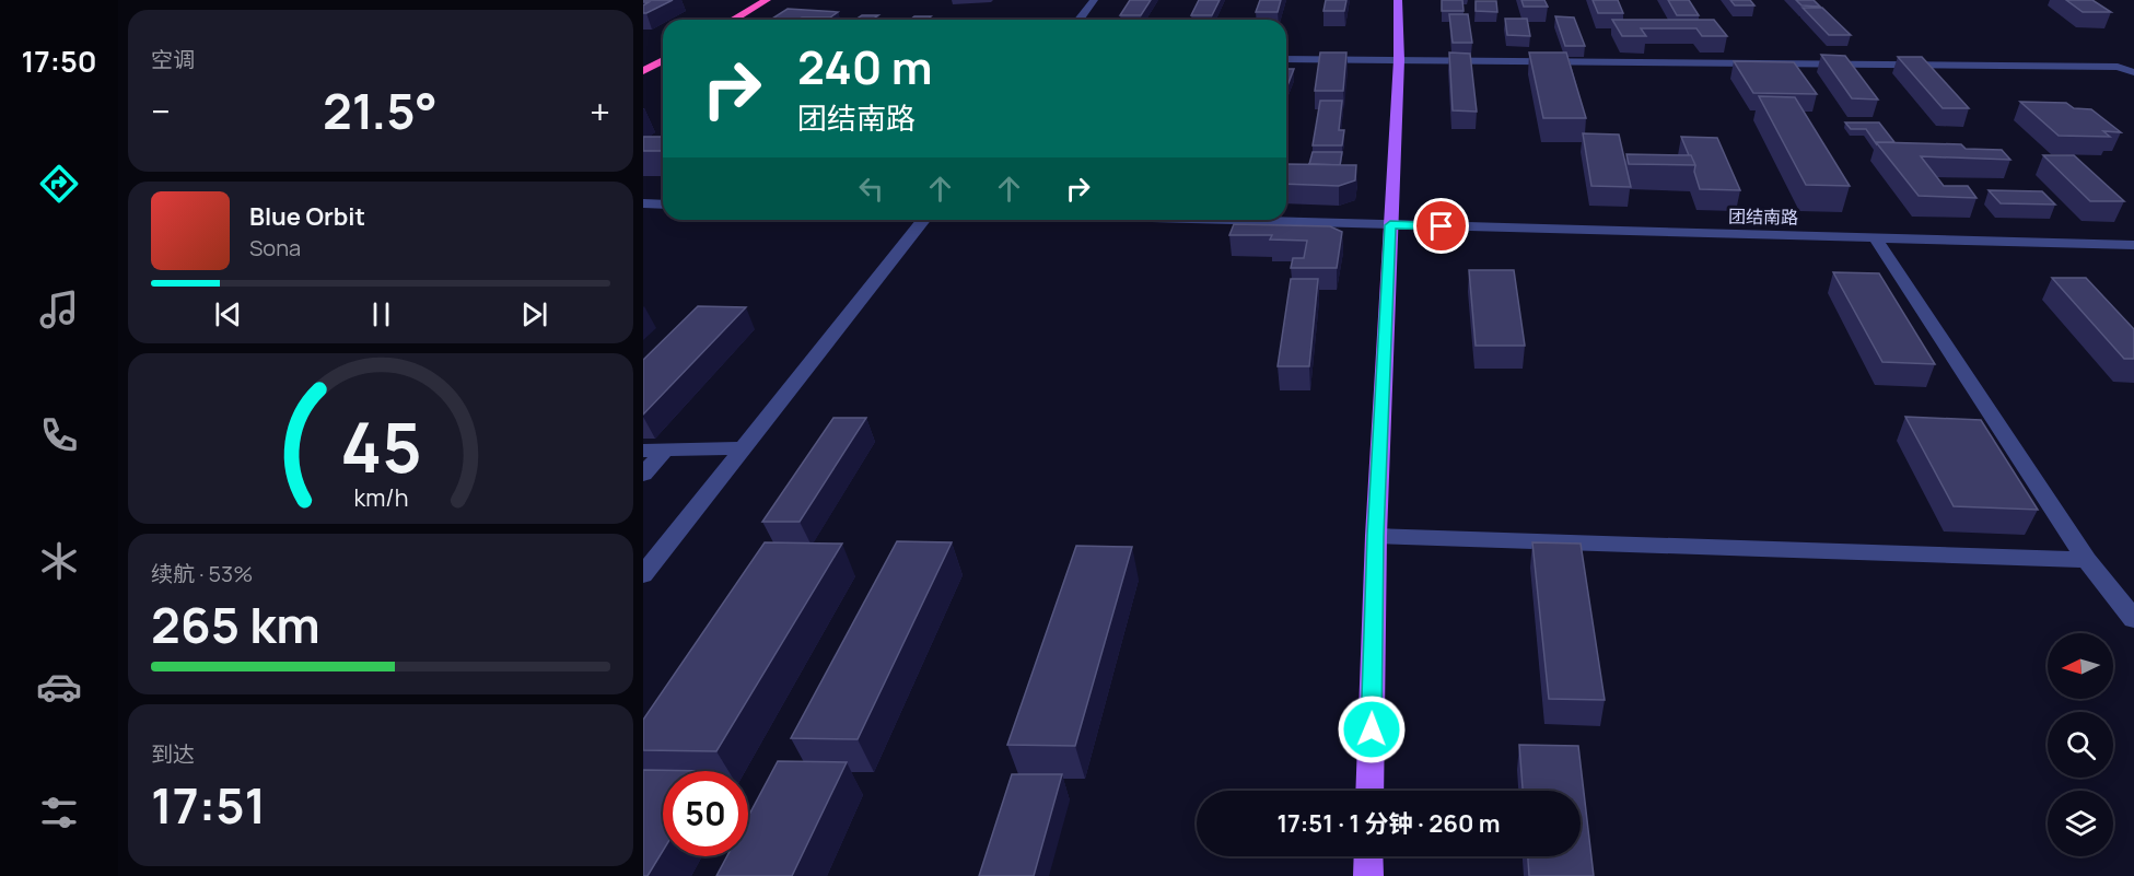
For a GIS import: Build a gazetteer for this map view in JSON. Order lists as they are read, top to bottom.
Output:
{
  "streets": {
    "street": ["团结南路"]
  },
  "north": "left",
  "page": {
    "tabs": "17:50",
    "tile": [
      "空调",
      ["续航 · 53%", "265 km"],
      ["到达", "17:51"]
    ],
    "turn": ["240 m", "团结南路"],
    "heat": ["−", "21.5°", "+"],
    "song": ["Blue Orbit", "Sona"],
    "limit": "50",
    "trip": "17:51 · 1 分钟 · 260 m",
    "gauge": ["45", "km/h"]
  }
}
